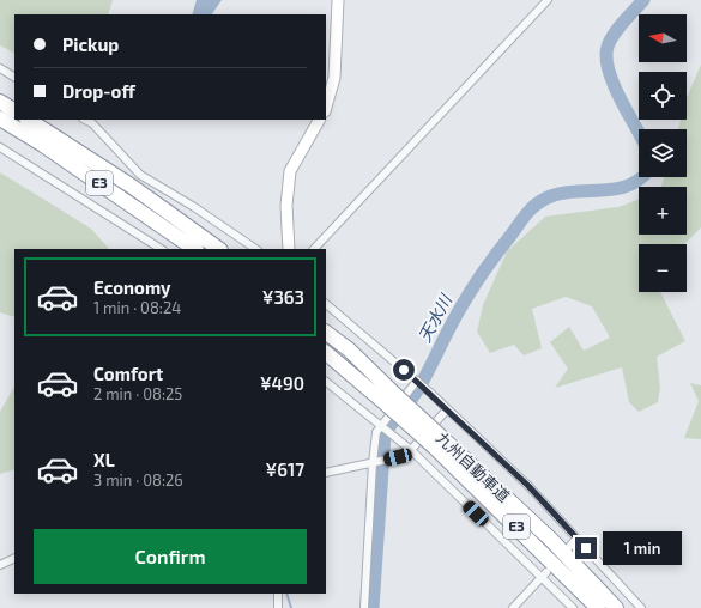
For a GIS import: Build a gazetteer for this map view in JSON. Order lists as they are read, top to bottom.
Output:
{
  "streets": {
    "highway": ["E3", "九州自動車道"]
  },
  "water": ["天水川"],
  "north": "left",
  "page": {
    "map_buttons": ["+", "−"],
    "banner": ["Pickup", "Drop-off"],
    "list": [
      {
        "name": "Economy",
        "note": "1 min · 08:24",
        "value": "¥363"
      },
      {
        "name": "Comfort",
        "note": "2 min · 08:25",
        "value": "¥490"
      },
      {
        "name": "XL",
        "note": "3 min · 08:26",
        "value": "¥617"
      }
    ],
    "buttons": "Confirm",
    "bubble": "1 min"
  }
}
